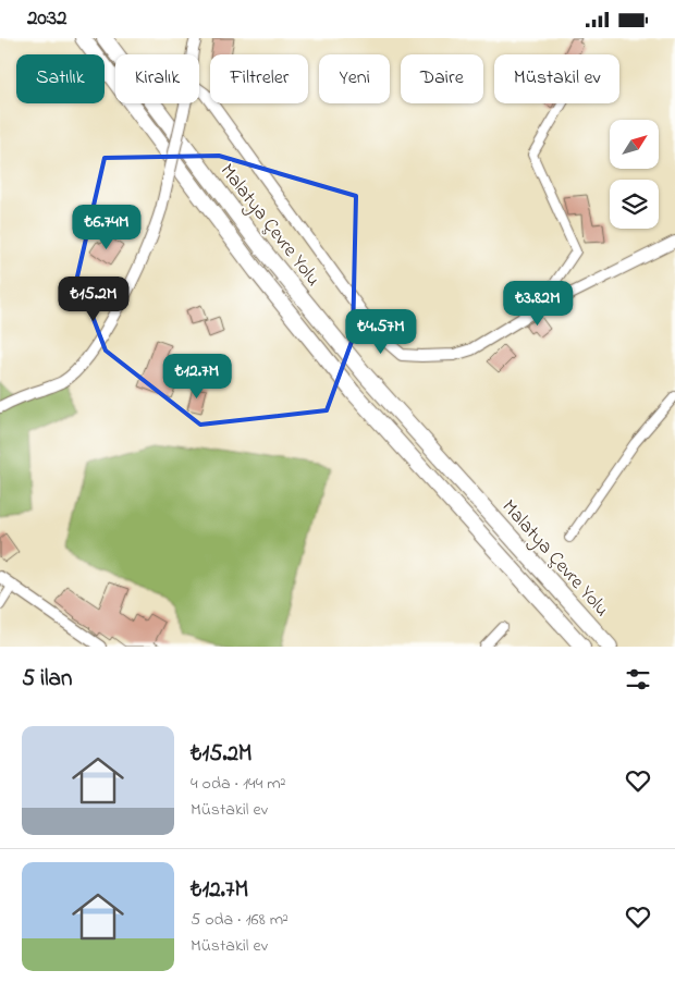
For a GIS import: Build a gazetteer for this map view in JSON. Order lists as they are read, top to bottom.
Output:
{
  "streets": {
    "highway": ["Malatya Çevre Yolu"]
  },
  "north": "top right",
  "page": {
    "status": "20:32",
    "chip": [
      "Satılık",
      "Kiralık",
      "Filtreler",
      "Yeni",
      "Daire",
      "Müstakil ev"
    ],
    "price": [
      "₺6.74M",
      "₺15.2M",
      "₺3.82M",
      "₺4.57M",
      "₺12.7M"
    ],
    "heading": "5 ilan",
    "list": [
      {
        "name": "₺15.2M",
        "note": "4 oda · 144 m² · Müstakil ev"
      },
      {
        "name": "₺12.7M",
        "note": "5 oda · 168 m² · Müstakil ev"
      }
    ]
  }
}
